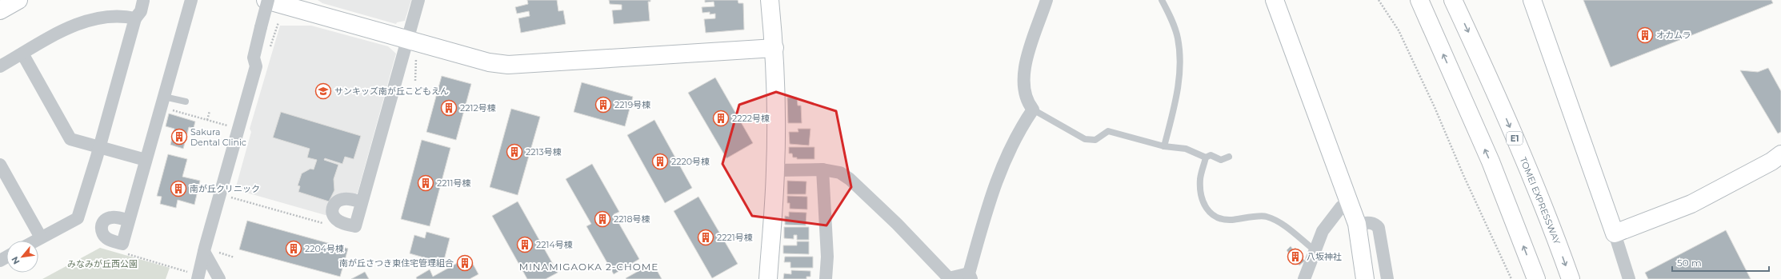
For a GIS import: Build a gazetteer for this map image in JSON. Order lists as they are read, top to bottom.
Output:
{
  "streets": {
    "main road": ["E1", "TOMEI EXPRESSWAY"]
  },
  "districts": ["MINAMIGAOKA 2-CHOME"],
  "parks": ["みなみが丘西公園"],
  "places": {
    "building": [
      "オカムラ",
      "2219号棟",
      "2212号棟",
      "2222号棟",
      "Sakura Dental Clinic",
      "2213号棟",
      "2220号棟",
      "2211号棟",
      "南が丘クリニック",
      "2218号棟",
      "2221号棟",
      "2214号棟",
      "2204号棟",
      "八坂神社",
      "南が丘さつき東住宅管理組合"
    ],
    "school or university": ["サンキッズ南が丘こどもえん"]
  },
  "scale_bar": "50 m",
  "north": "bottom left"
}
